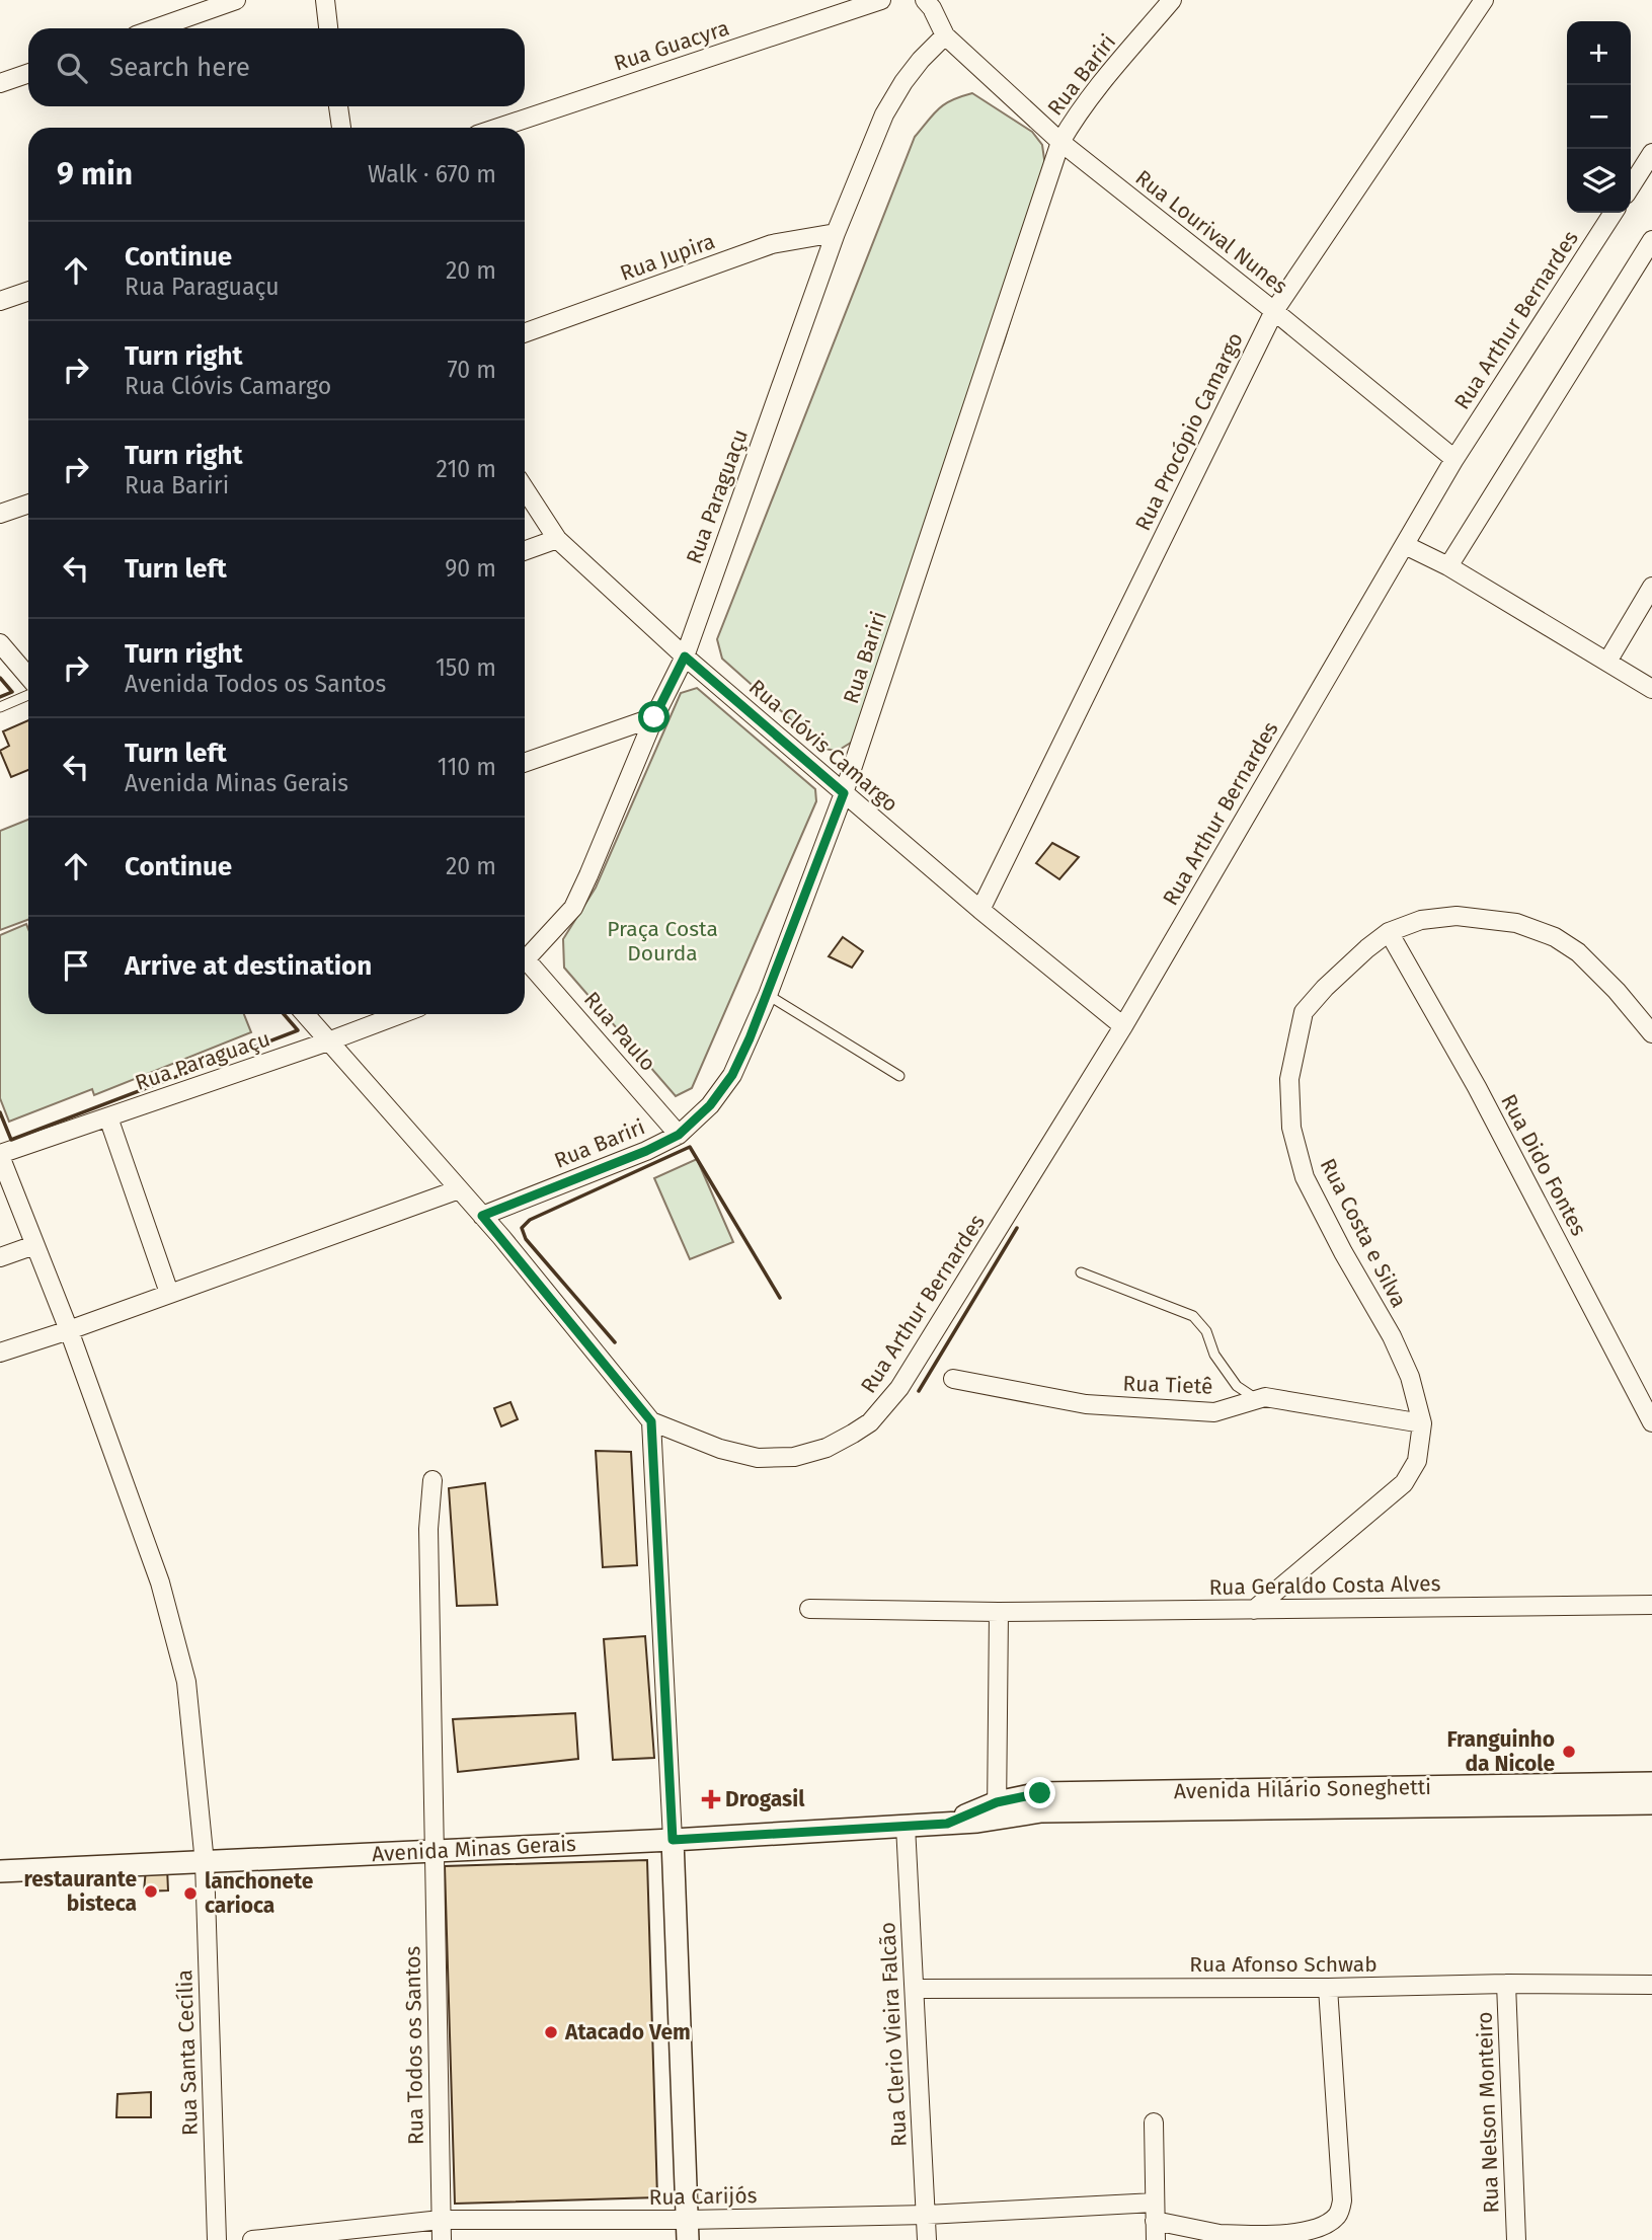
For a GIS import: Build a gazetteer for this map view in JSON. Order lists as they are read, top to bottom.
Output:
{
  "streets": {
    "street": [
      "Rua Guacyra",
      "Rua Bariri",
      "Rua Lourival Nunes",
      "Rua Jupira",
      "Rua Arthur Bernardes",
      "Rua Procópio Camargo",
      "Rua Paraguaçu",
      "Rua Clóvis Camargo",
      "Rua Paulo",
      "Rua Dido Fontes",
      "Rua Costa e Silva",
      "Rua Tietê",
      "Rua Geraldo Costa Alves",
      "Avenida Hilário Soneghetti",
      "Avenida Minas Gerais",
      "Rua Afonso Schwab",
      "Rua Clerio Vieira Falcão",
      "Rua Todos os Santos",
      "Rua Santa Cecília",
      "Rua Nelson Monteiro",
      "Rua Carijós"
    ]
  },
  "crossings": [
    ["Rua Bariri", "Rua Lourival Nunes"],
    ["Rua Bariri", "Rua Clóvis Camargo"],
    ["Rua Bariri", "Rua Paulo"],
    ["Rua Lourival Nunes", "Rua Arthur Bernardes"],
    ["Rua Lourival Nunes", "Rua Procópio Camargo"],
    ["Rua Lourival Nunes", "Rua Paraguaçu"],
    ["Rua Jupira", "Rua Paraguaçu"],
    ["Rua Arthur Bernardes", "Rua Clóvis Camargo"],
    ["Rua Procópio Camargo", "Rua Clóvis Camargo"],
    ["Rua Paraguaçu", "Rua Clóvis Camargo"],
    ["Rua Paraguaçu", "Rua Santa Cecília"],
    ["Rua Dido Fontes", "Rua Costa e Silva"],
    ["Rua Costa e Silva", "Rua Tietê"],
    ["Rua Costa e Silva", "Rua Geraldo Costa Alves"],
    ["Avenida Hilário Soneghetti", "Avenida Minas Gerais"],
    ["Avenida Minas Gerais", "Rua Clerio Vieira Falcão"],
    ["Avenida Minas Gerais", "Rua Todos os Santos"],
    ["Avenida Minas Gerais", "Rua Santa Cecília"],
    ["Rua Afonso Schwab", "Rua Clerio Vieira Falcão"],
    ["Rua Afonso Schwab", "Rua Nelson Monteiro"],
    ["Rua Clerio Vieira Falcão", "Rua Carijós"],
    ["Rua Todos os Santos", "Rua Carijós"]
  ],
  "parks": ["Praça Costa Dourda"],
  "places": {
    "other": [
      "Franguinho da Nicole",
      "restaurante bisteca",
      "lanchonete carioca",
      "Atacado Vem"
    ],
    "health": ["Drogasil"]
  },
  "page": {
    "map_buttons": ["+", "−"],
    "search": "Search here",
    "heading": ["9 min", "Walk · 670 m"],
    "list": [
      ["Continue", "Rua Paraguaçu", "20 m"],
      ["Turn right", "Rua Clóvis Camargo", "70 m"],
      ["Turn right", "Rua Bariri", "210 m"],
      ["Turn left", "90 m"],
      ["Turn right", "Avenida Todos os Santos", "150 m"],
      ["Turn left", "Avenida Minas Gerais", "110 m"],
      ["Continue", "20 m"],
      "Arrive at destination"
    ]
  }
}
